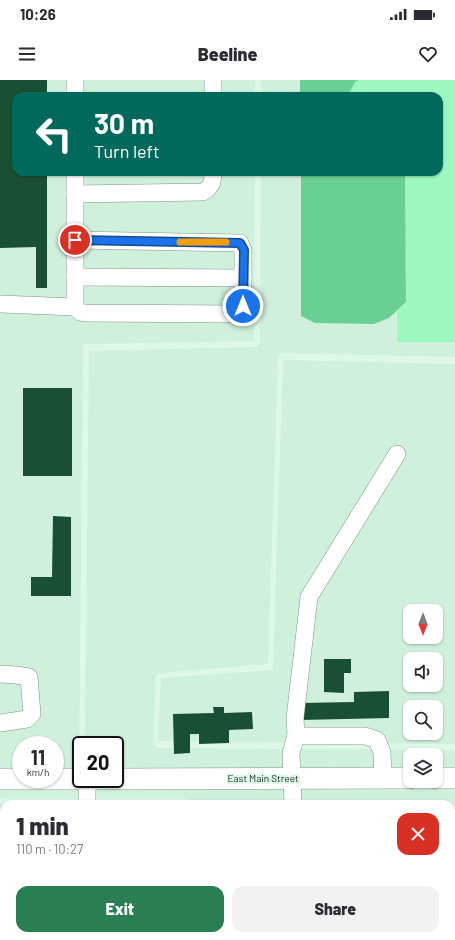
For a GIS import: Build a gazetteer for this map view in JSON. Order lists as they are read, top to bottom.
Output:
{
  "streets": {
    "main road": ["East Main Street"]
  },
  "north": "bottom",
  "page": {
    "status": "10:26",
    "header": "Beeline",
    "turn": ["30 m", "Turn left"],
    "speed": "11 km/h",
    "limit": "20",
    "heading": ["1 min", "110 m · 10:27"],
    "buttons": ["Exit", "Share"]
  }
}
